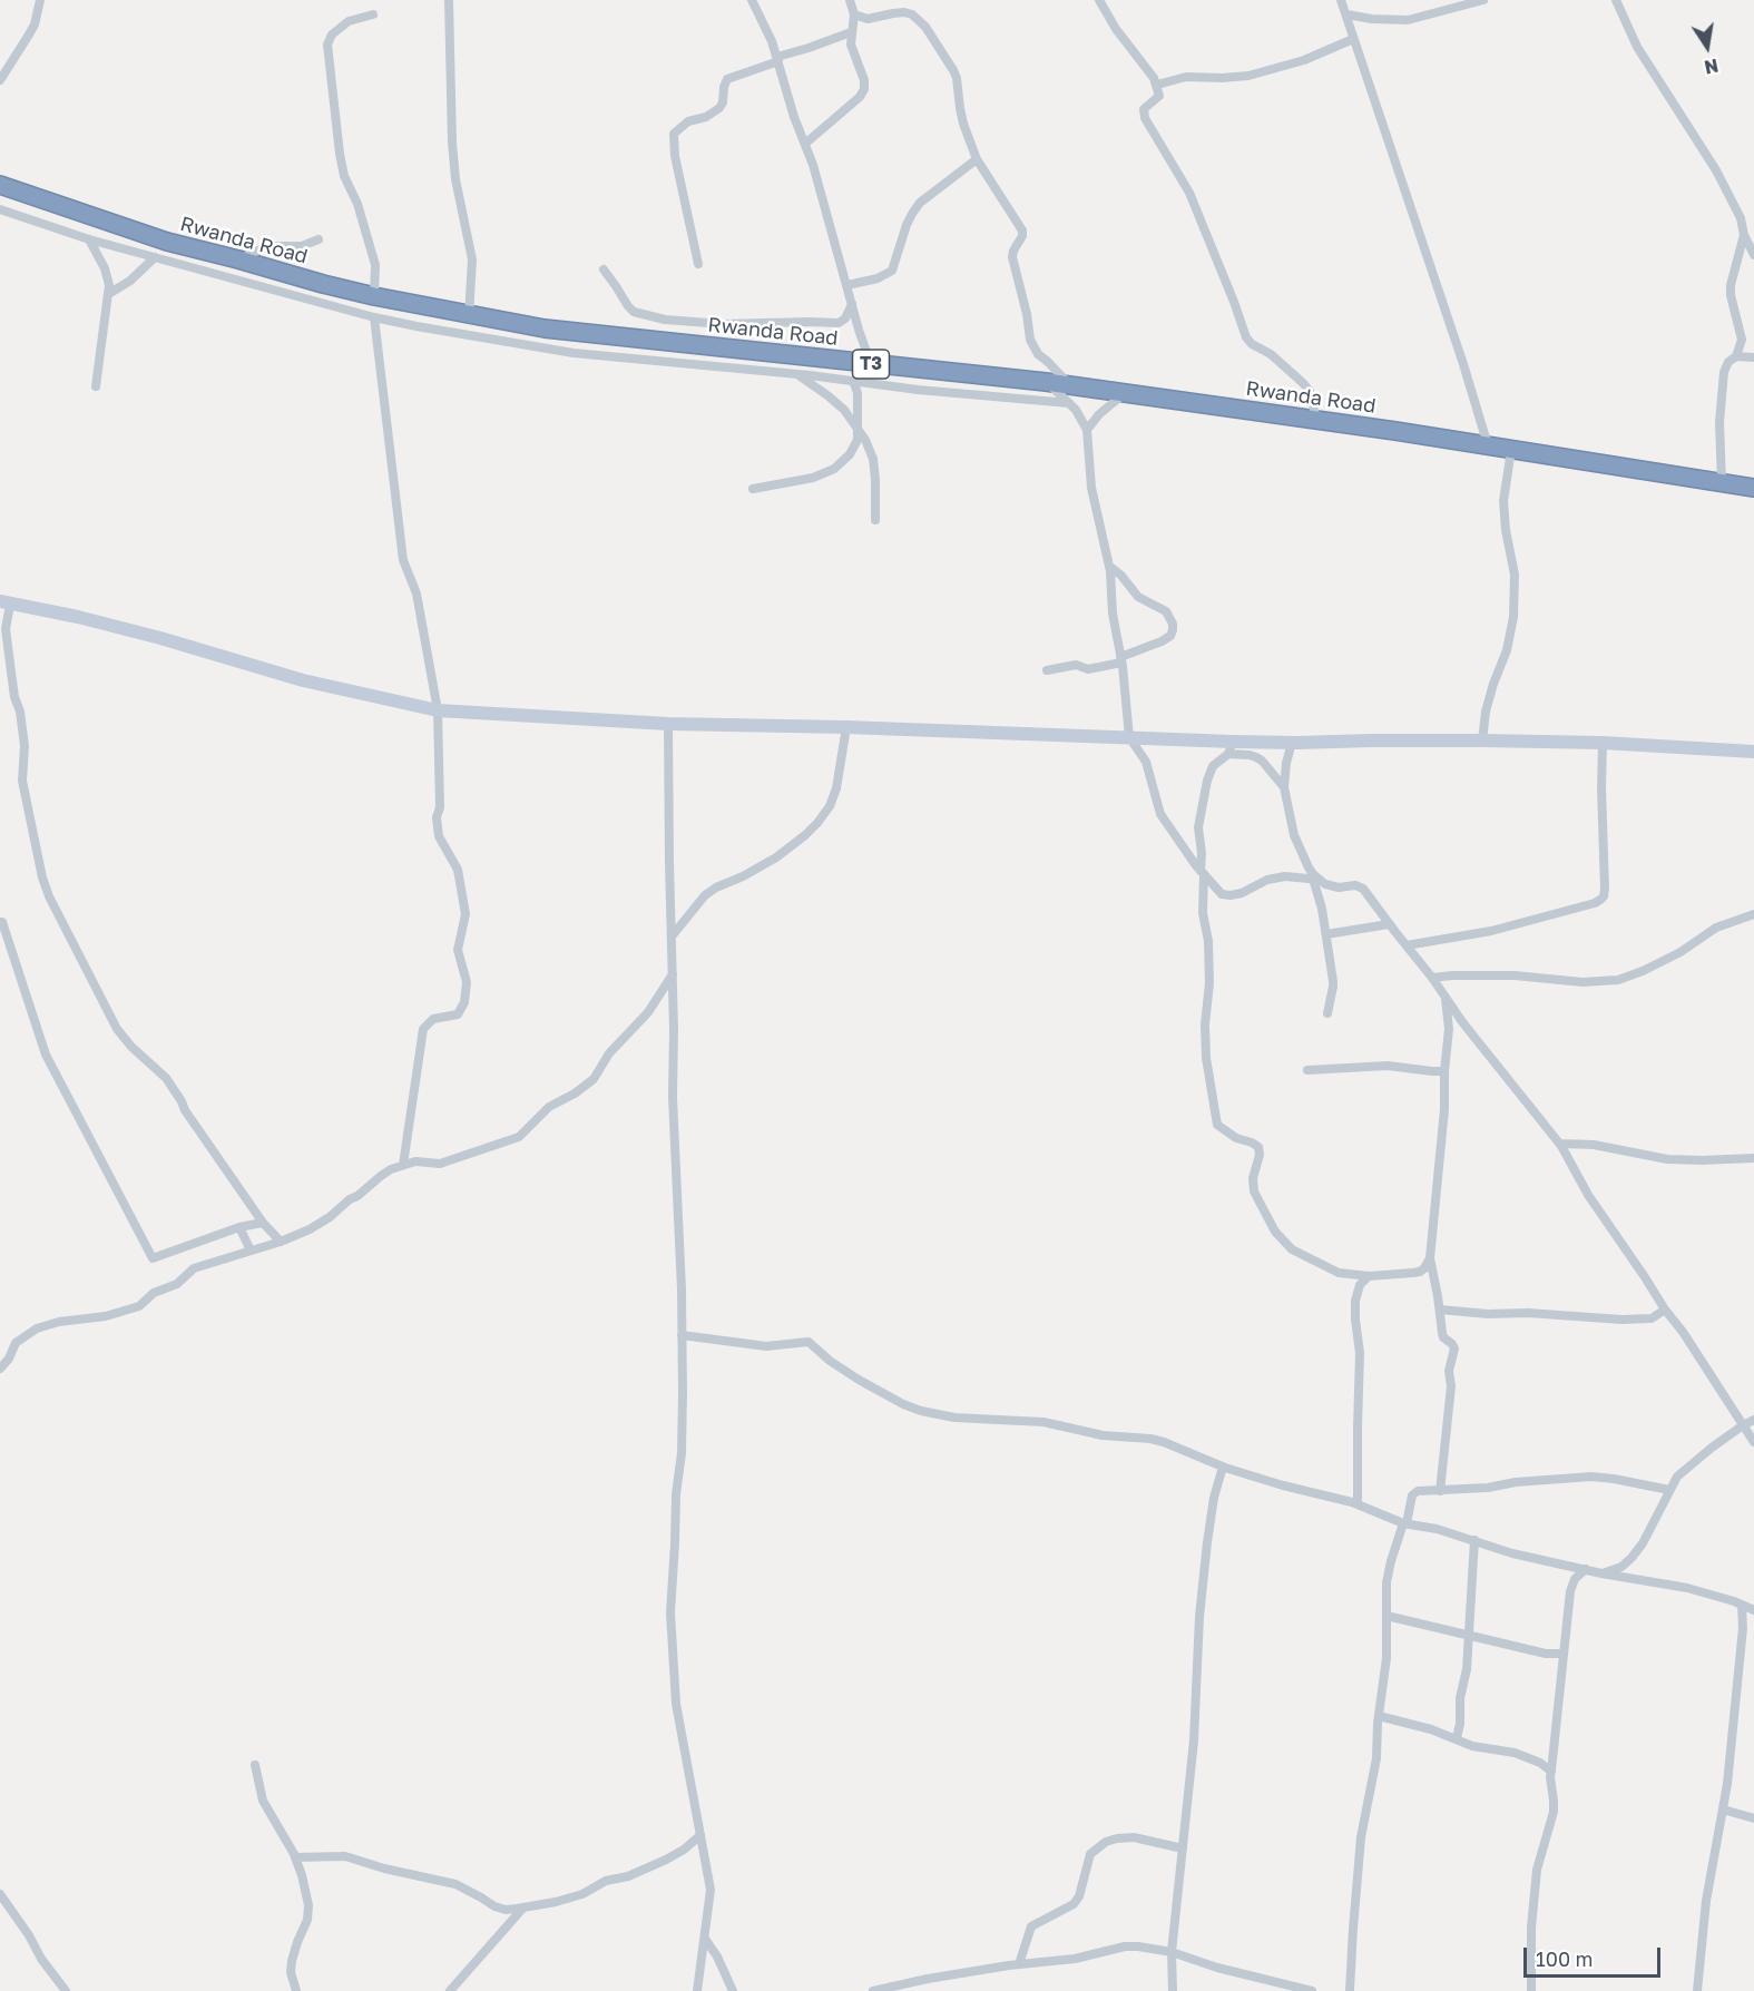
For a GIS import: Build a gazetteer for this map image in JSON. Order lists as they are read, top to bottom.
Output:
{
  "streets": {
    "highway": ["Rwanda Road", "T3"]
  },
  "scale_bar": "100 m",
  "north": "bottom"
}
